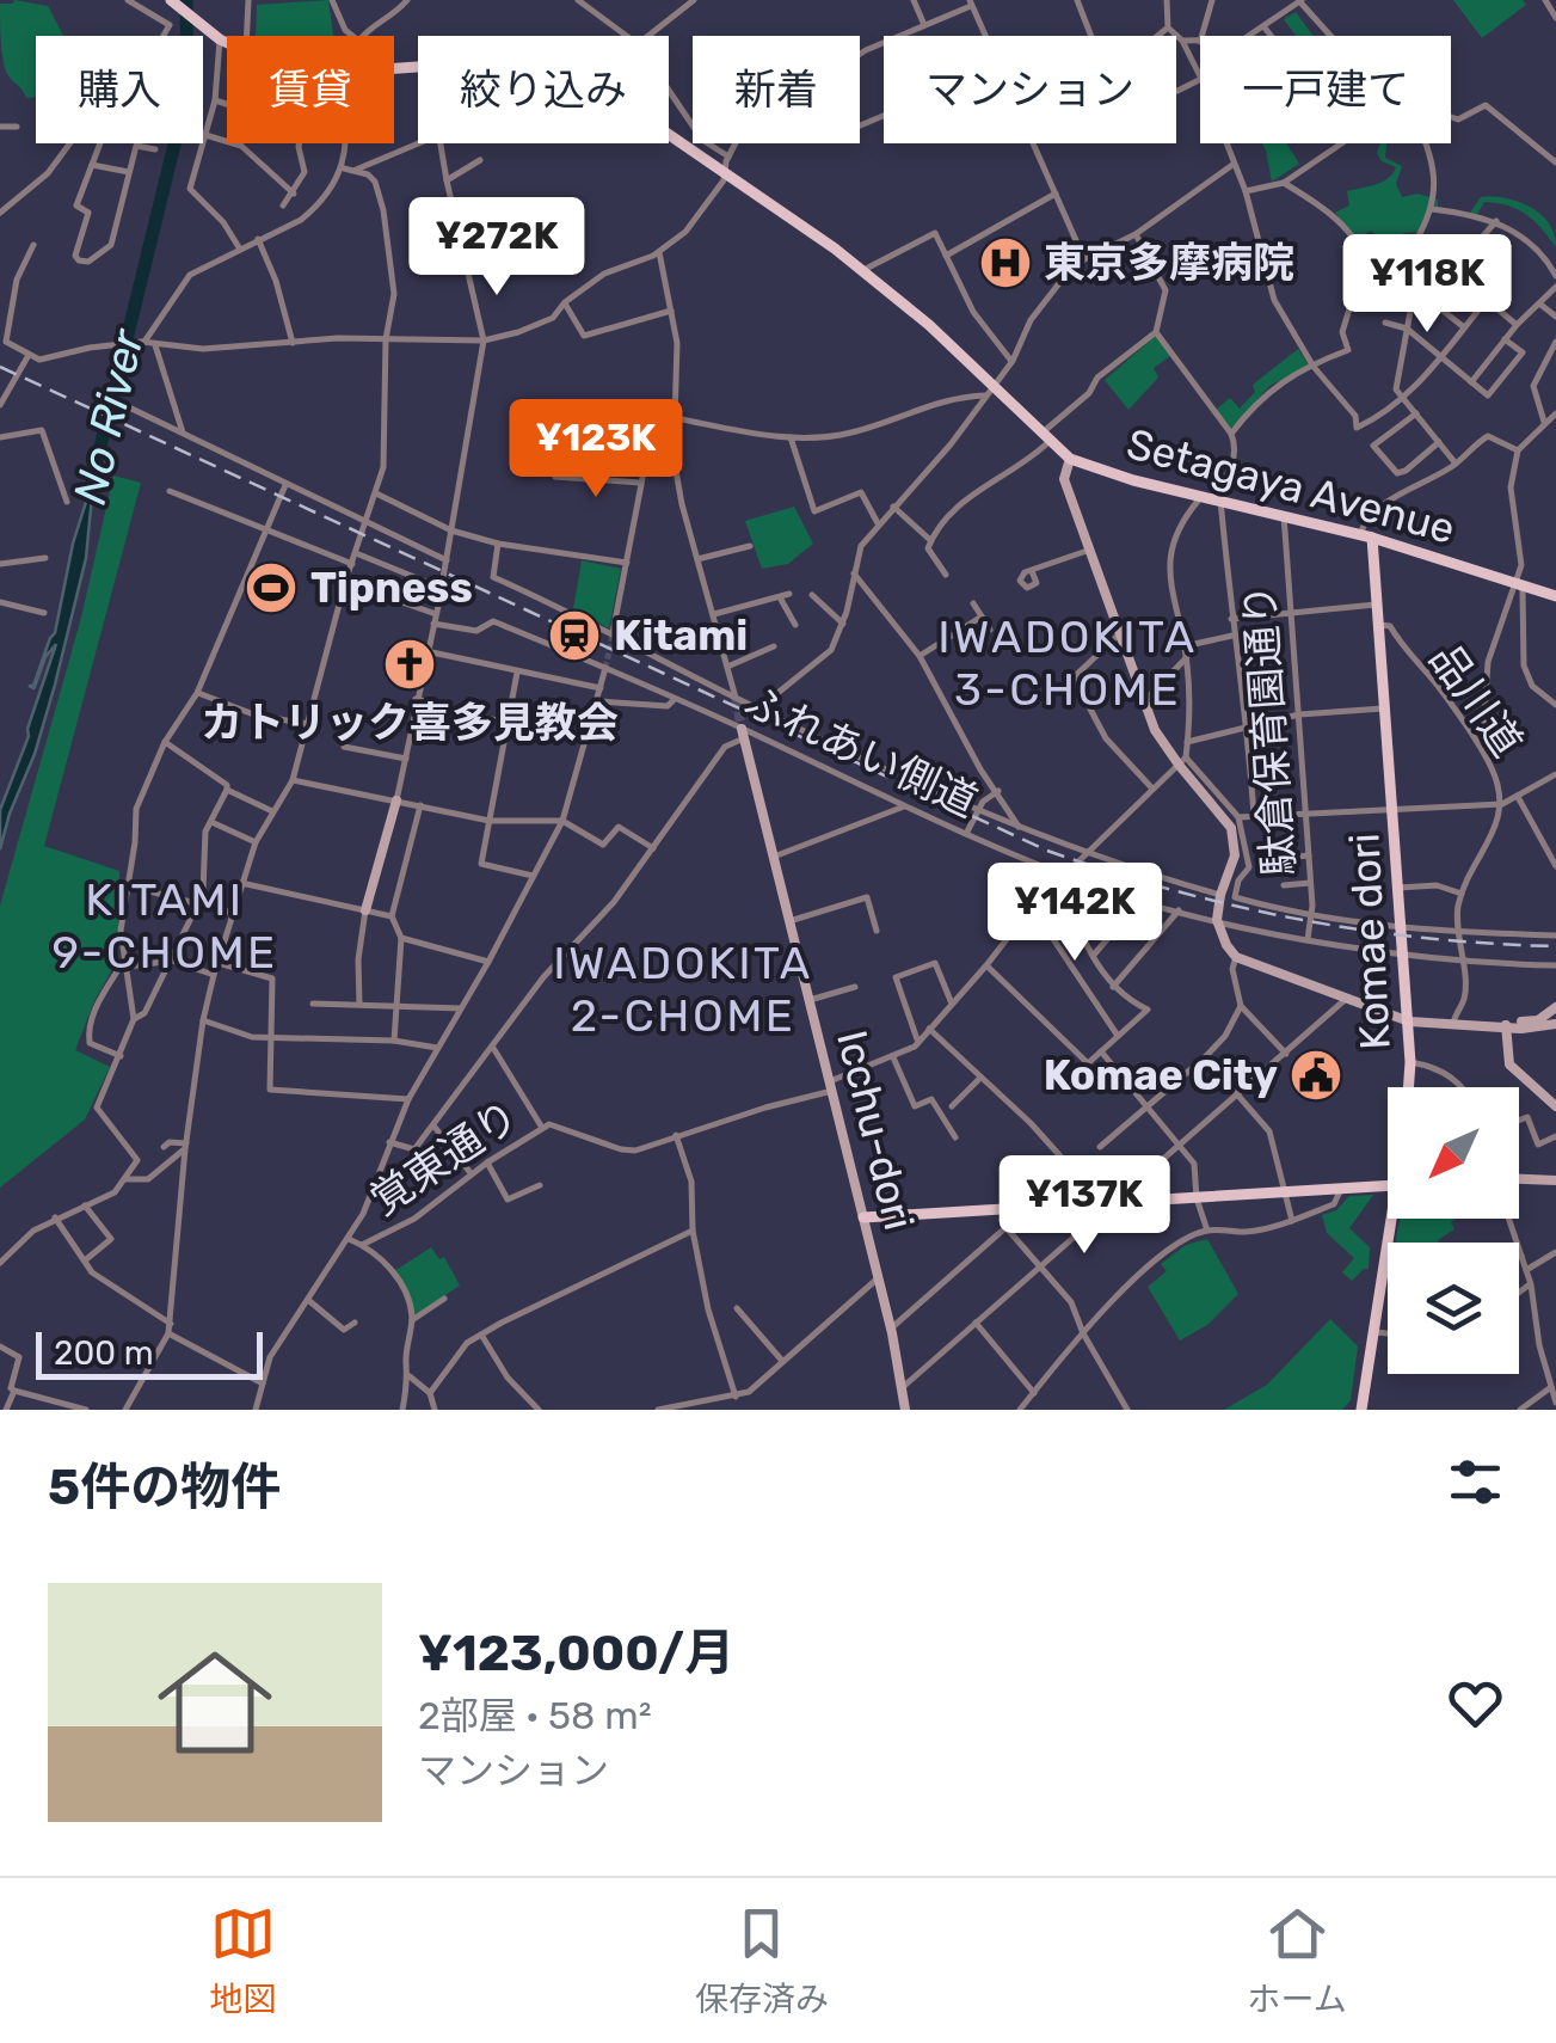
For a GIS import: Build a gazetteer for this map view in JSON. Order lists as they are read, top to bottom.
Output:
{
  "streets": {
    "main road": ["Setagaya Avenue", "Komae dori"],
    "street": [
      "品川道",
      "駄倉保育園通り",
      "ふれあい側道",
      "Icchu-dori",
      "覚東通り"
    ]
  },
  "crossings": [
    ["Setagaya Avenue", "駄倉保育園通り"],
    ["Setagaya Avenue", "Komae dori"],
    ["品川道", "ふれあい側道"],
    ["品川道", "Komae dori"],
    ["駄倉保育園通り", "ふれあい側道"],
    ["ふれあい側道", "Komae dori"],
    ["ふれあい側道", "Icchu-dori"],
    ["ふれあい側道", "覚東通り"],
    ["Icchu-dori", "覚東通り"]
  ],
  "districts": ["IWADOKITA 3-CHOME", "KITAMI 9-CHOME", "IWADOKITA 2-CHOME"],
  "water": ["No River"],
  "places": {
    "hospital": ["東京多摩病院"],
    "sports": ["Tipness"],
    "station": ["Kitami"],
    "church": ["カトリック喜多見教会"],
    "public building": ["Komae City"]
  },
  "scale_bar": "200 m",
  "north": "bottom left",
  "page": {
    "chip": [
      "購入",
      "賃貸",
      "絞り込み",
      "新着",
      "マンション",
      "一戸建て"
    ],
    "price": [
      "¥272K",
      "¥118K",
      "¥123K",
      "¥142K",
      "¥137K"
    ],
    "scale": "200 m",
    "heading": "5件の物件",
    "list": [
      {
        "name": "¥123,000/月",
        "note": "2部屋 · 58 m² · マンション"
      }
    ],
    "tabs": ["地図", "保存済み", "ホーム"]
  }
}
